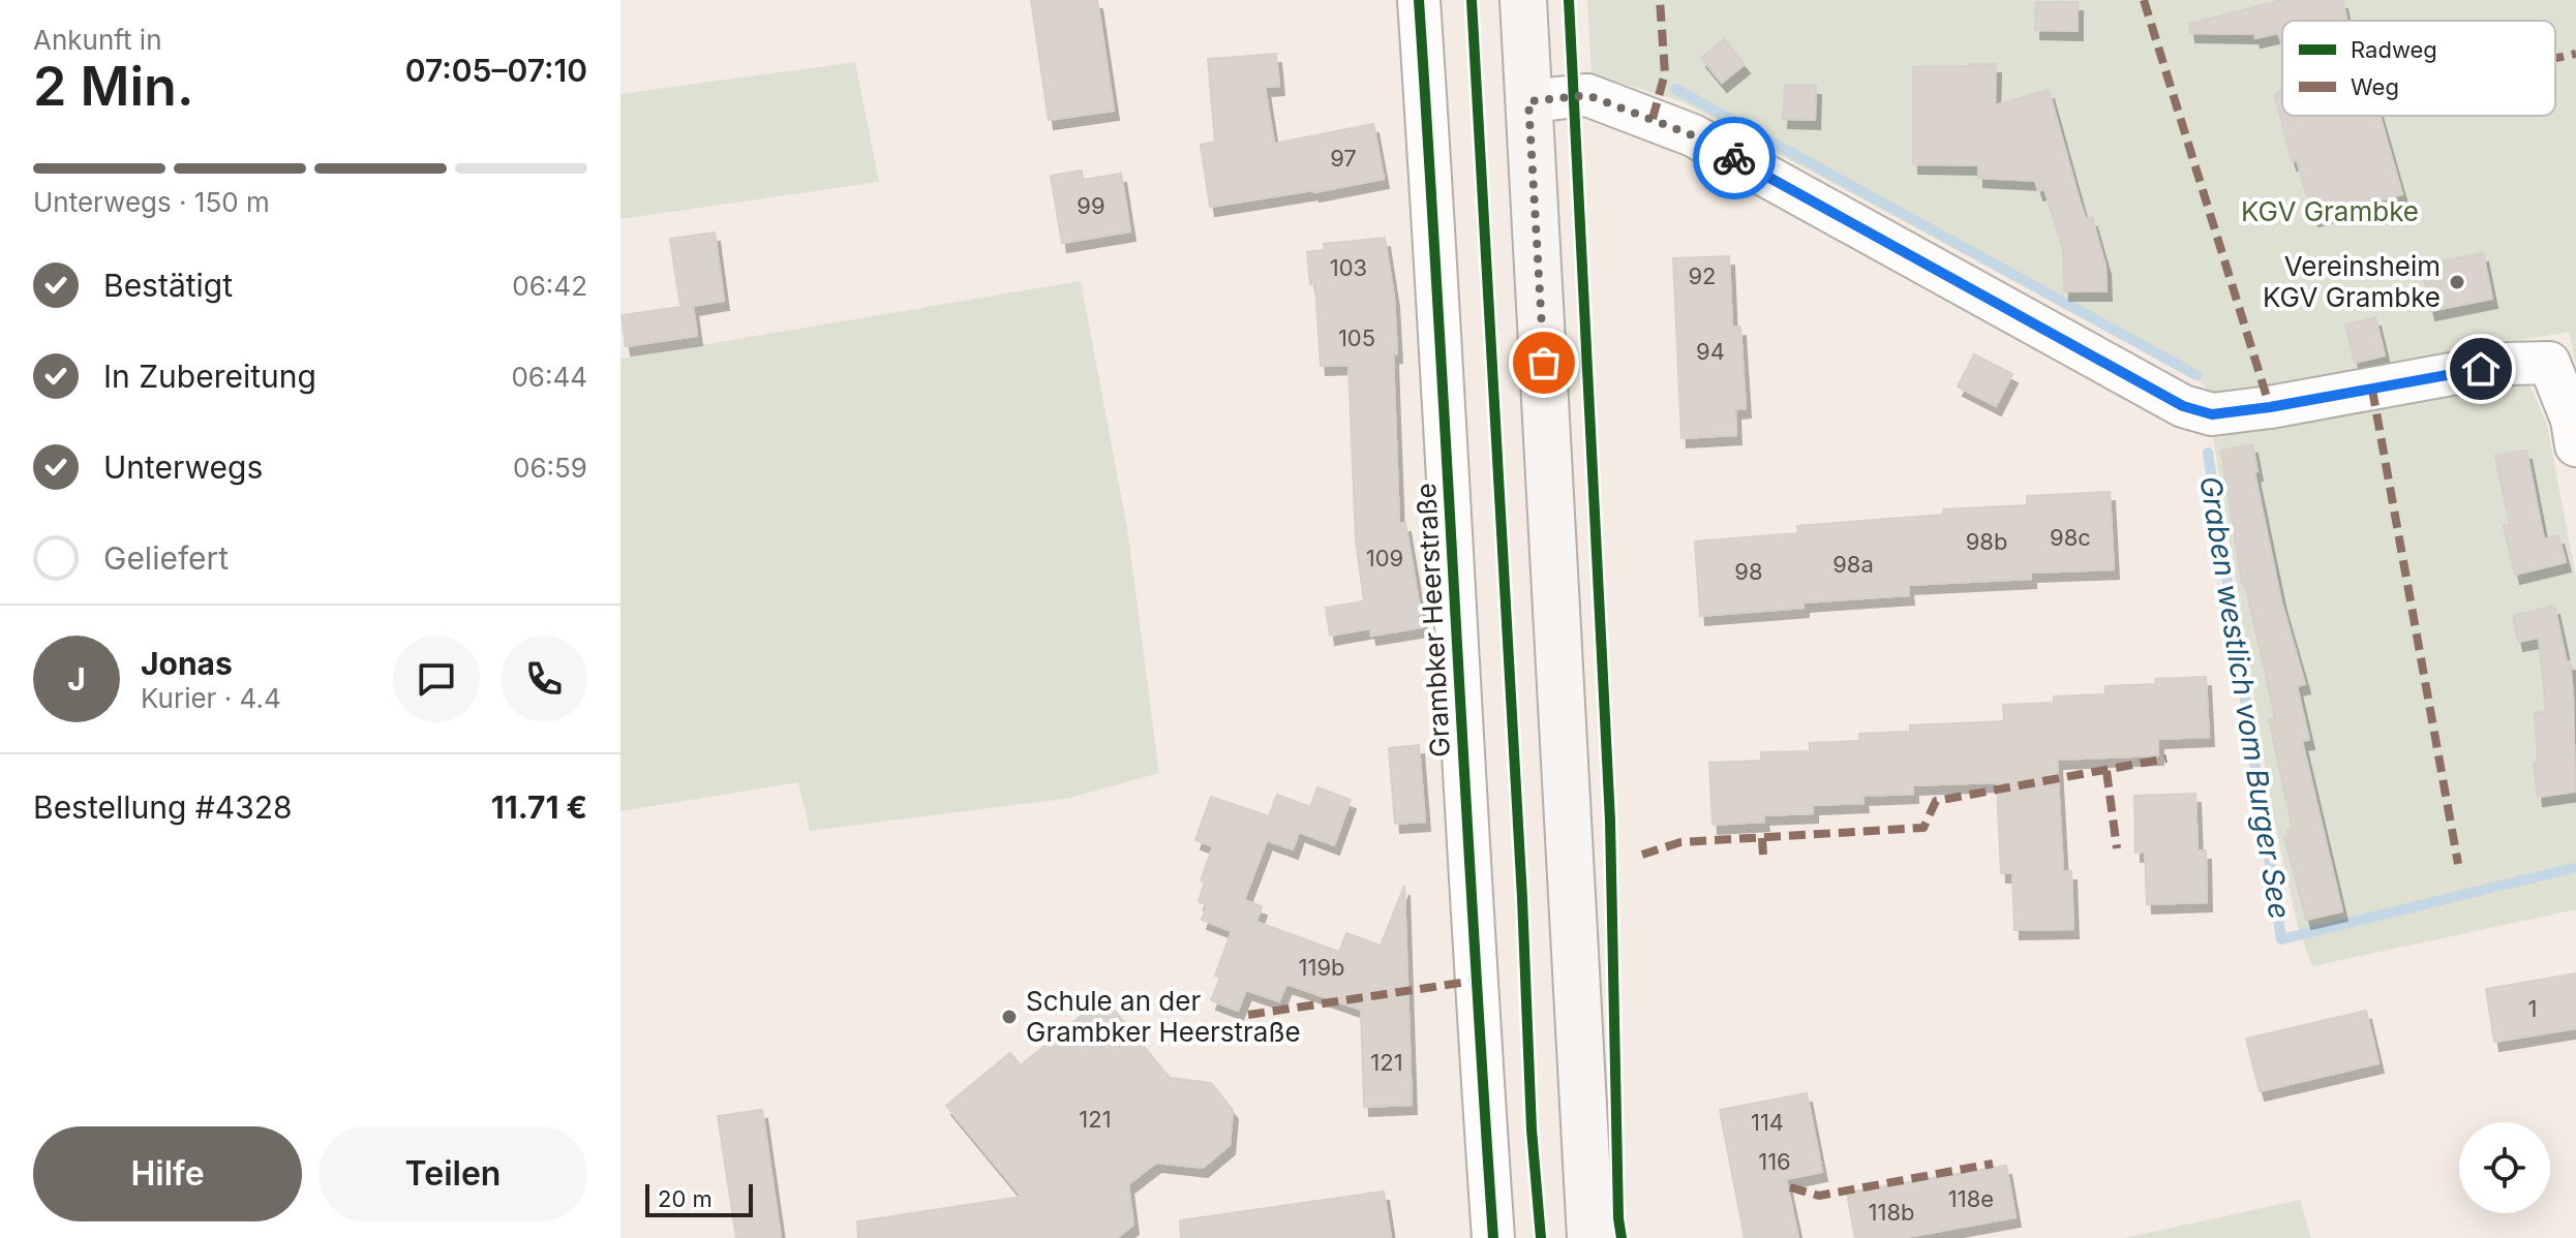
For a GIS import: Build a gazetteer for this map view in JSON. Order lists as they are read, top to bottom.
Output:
{
  "streets": {
    "street": ["Grambker Heerstraße"]
  },
  "water": ["Graben westlich vom Burger See"],
  "parks": ["KGV Grambke"],
  "places": ["Vereinsheim KGV Grambke", "Schule an der Grambker Heerstraße"],
  "house_numbers": [
    "97",
    "99",
    "103",
    "92",
    "105",
    "94",
    "98c",
    "98b",
    "109",
    "98a",
    "98",
    "119b",
    "1",
    "121",
    "121",
    "114",
    "116",
    "118e",
    "118b"
  ],
  "legend": ["Radweg", "Weg"],
  "scale_bar": "20 m",
  "page": {
    "heading": ["2 Min.", "Ankunft in", "07:05–07:10"],
    "panel": [
      "Jonas",
      "Kurier · 4.4",
      "Bestellung #4328",
      "11.71 €"
    ],
    "bar": "Unterwegs · 150 m",
    "list": [
      ["Bestätigt", "06:42"],
      ["In Zubereitung", "06:44"],
      ["Unterwegs", "06:59"],
      "Geliefert"
    ],
    "round": "J",
    "buttons": ["Hilfe", "Teilen"],
    "scale": "20 m"
  }
}
